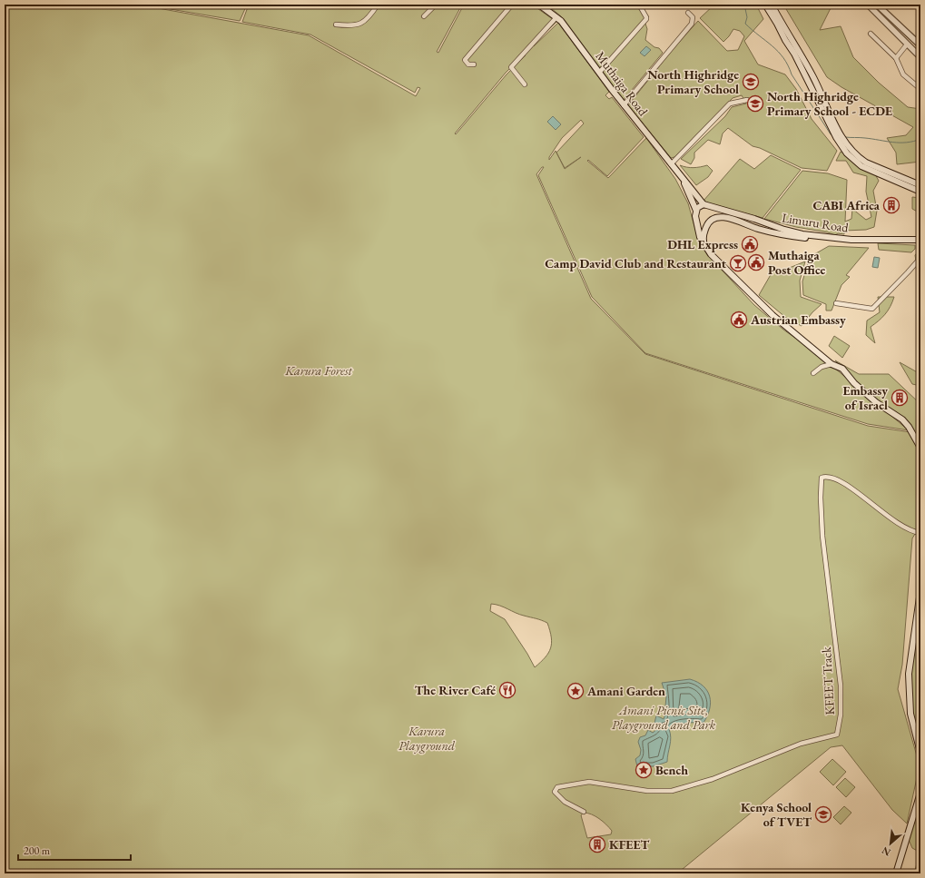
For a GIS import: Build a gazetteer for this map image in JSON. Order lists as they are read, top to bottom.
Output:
{
  "streets": {
    "main road": ["Muthaiga Road", "Limuru Road"],
    "street": ["KFEET Track"]
  },
  "crossings": [
    ["Muthaiga Road", "Limuru Road"]
  ],
  "parks": ["Karura Forest", "Amani Picnic Site, Playground and Park", "Karura Playground"],
  "places": {
    "school or university": ["North Highridge Primary School", "North Highridge Primary School - ECDE", "Kenya School of TVET"],
    "building": ["CABI Africa", "Embassy of Israel", "KFEET"],
    "public building": ["DHL Express", "Muthaiga Post Office", "Austrian Embassy"],
    "bar": ["Camp David Club and Restaurant"],
    "restaurant": ["The River Café"],
    "place": ["Amani Garden", "Bench"]
  },
  "scale_bar": "200 m",
  "north": "bottom left"
}
